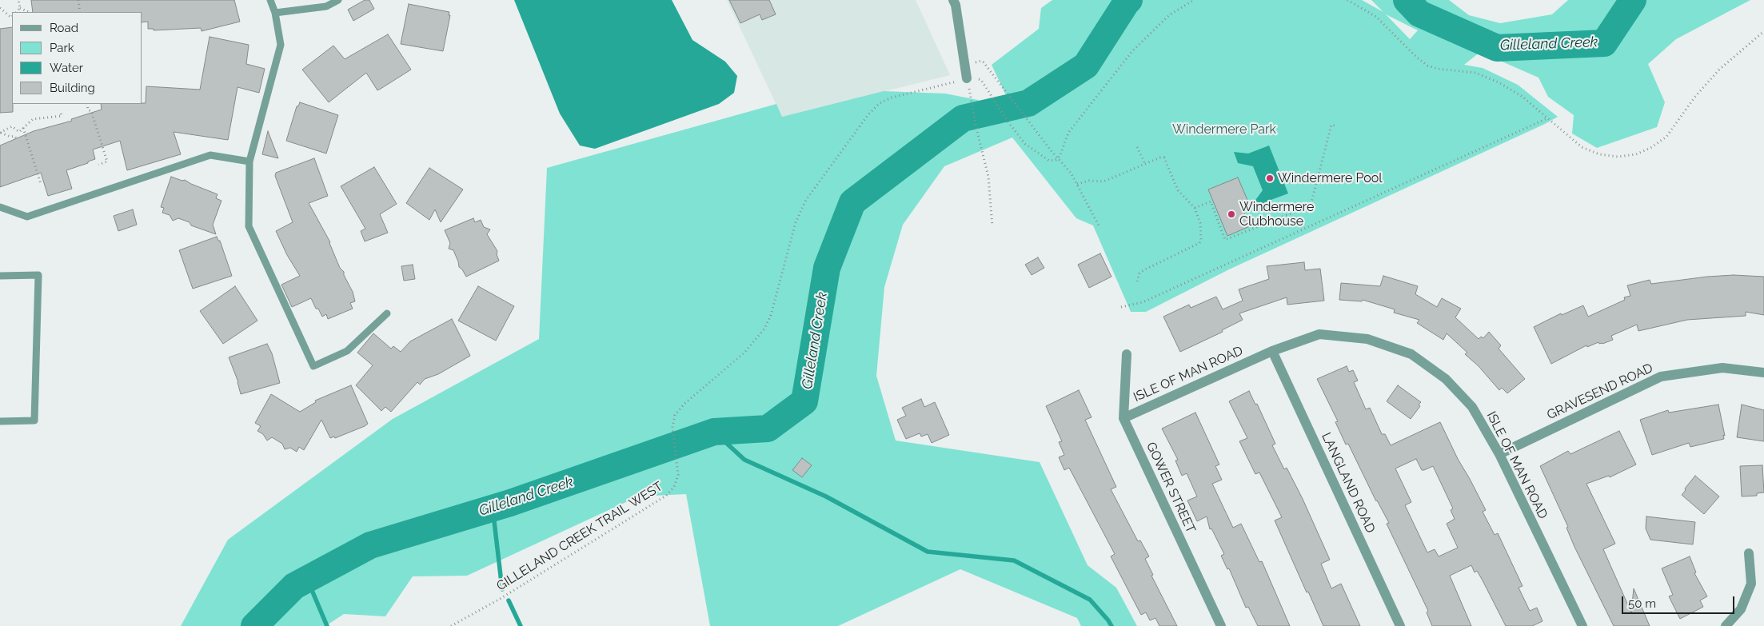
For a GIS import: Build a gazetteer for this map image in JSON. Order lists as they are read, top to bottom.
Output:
{
  "streets": {
    "street": [
      "ISLE OF MAN ROAD",
      "GRAVESEND ROAD",
      "LANGLAND ROAD",
      "GOWER STREET"
    ],
    "path": ["GILLELAND CREEK TRAIL WEST"]
  },
  "crossings": [
    ["ISLE OF MAN ROAD", "GRAVESEND ROAD"],
    ["ISLE OF MAN ROAD", "LANGLAND ROAD"],
    ["ISLE OF MAN ROAD", "GOWER STREET"]
  ],
  "water": ["Gilleland Creek"],
  "parks": ["Windermere Park"],
  "places": ["Windermere Pool", "Windermere Clubhouse"],
  "legend": [
    "Road",
    "Park",
    "Water",
    "Building"
  ],
  "scale_bar": "50 m"
}
